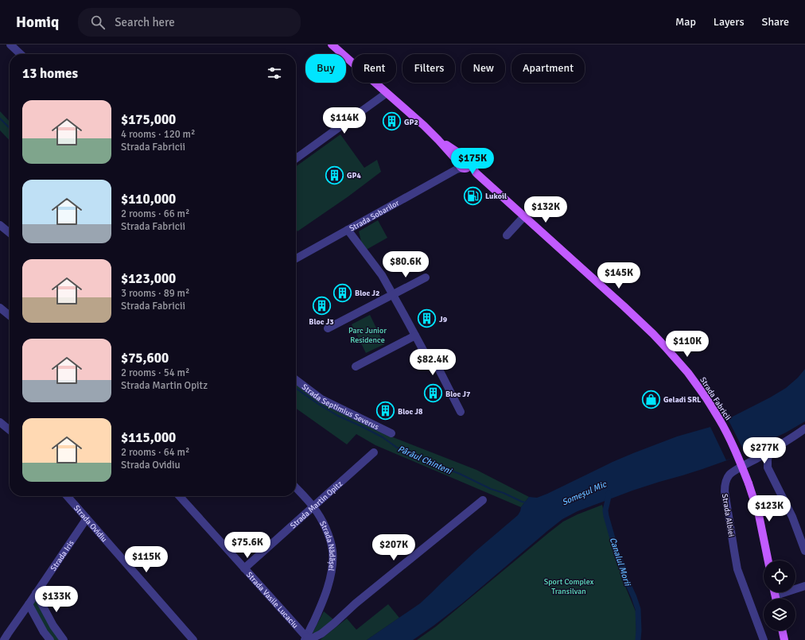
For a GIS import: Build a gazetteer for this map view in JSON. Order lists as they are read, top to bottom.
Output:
{
  "streets": {
    "main road": ["Strada Fabricii"],
    "street": [
      "Strada Sobarilor",
      "Strada Septimius Severus",
      "Strada Martin Opitz",
      "Strada Albiei",
      "Strada Ovidiu",
      "Strada Nădășel",
      "Strada Iris",
      "Strada Vasile Lucaciu"
    ]
  },
  "crossings": [
    ["Strada Sobarilor", "Strada Fabricii"],
    ["Strada Martin Opitz", "Strada Nădășel"],
    ["Strada Martin Opitz", "Strada Vasile Lucaciu"],
    ["Strada Ovidiu", "Strada Iris"],
    ["Strada Nădășel", "Strada Vasile Lucaciu"]
  ],
  "water": ["Pârâul Chinteni", "Someșul Mic", "Canalul Morii"],
  "parks": ["Parc Junior Residence", "Sport Complex Transilvan"],
  "places": {
    "building": [
      "GP2",
      "GP4",
      "Bloc J2",
      "Bloc J3",
      "J9",
      "Bloc J7",
      "Bloc J8"
    ],
    "fuel station": ["Lukoil"],
    "shop": ["Geladi SRL"]
  },
  "page": {
    "header": "Homiq",
    "search": "Search here",
    "nav": ["Map", "Layers", "Share"],
    "chip": [
      "Buy",
      "Rent",
      "Filters",
      "New",
      "Apartment"
    ],
    "heading": "13 homes",
    "list": [
      {
        "name": "$175,000",
        "note": "4 rooms · 120 m² · Strada Fabricii"
      },
      {
        "name": "$110,000",
        "note": "2 rooms · 66 m² · Strada Fabricii"
      },
      {
        "name": "$123,000",
        "note": "3 rooms · 89 m² · Strada Fabricii"
      },
      {
        "name": "$75,600",
        "note": "2 rooms · 54 m² · Strada Martin Opitz"
      },
      {
        "name": "$115,000",
        "note": "2 rooms · 64 m² · Strada Ovidiu"
      }
    ],
    "price": [
      "$114K",
      "$175K",
      "$132K",
      "$80.6K",
      "$145K",
      "$110K",
      "$82.4K",
      "$277K",
      "$123K",
      "$75.6K",
      "$207K",
      "$115K",
      "$133K"
    ]
  }
}
